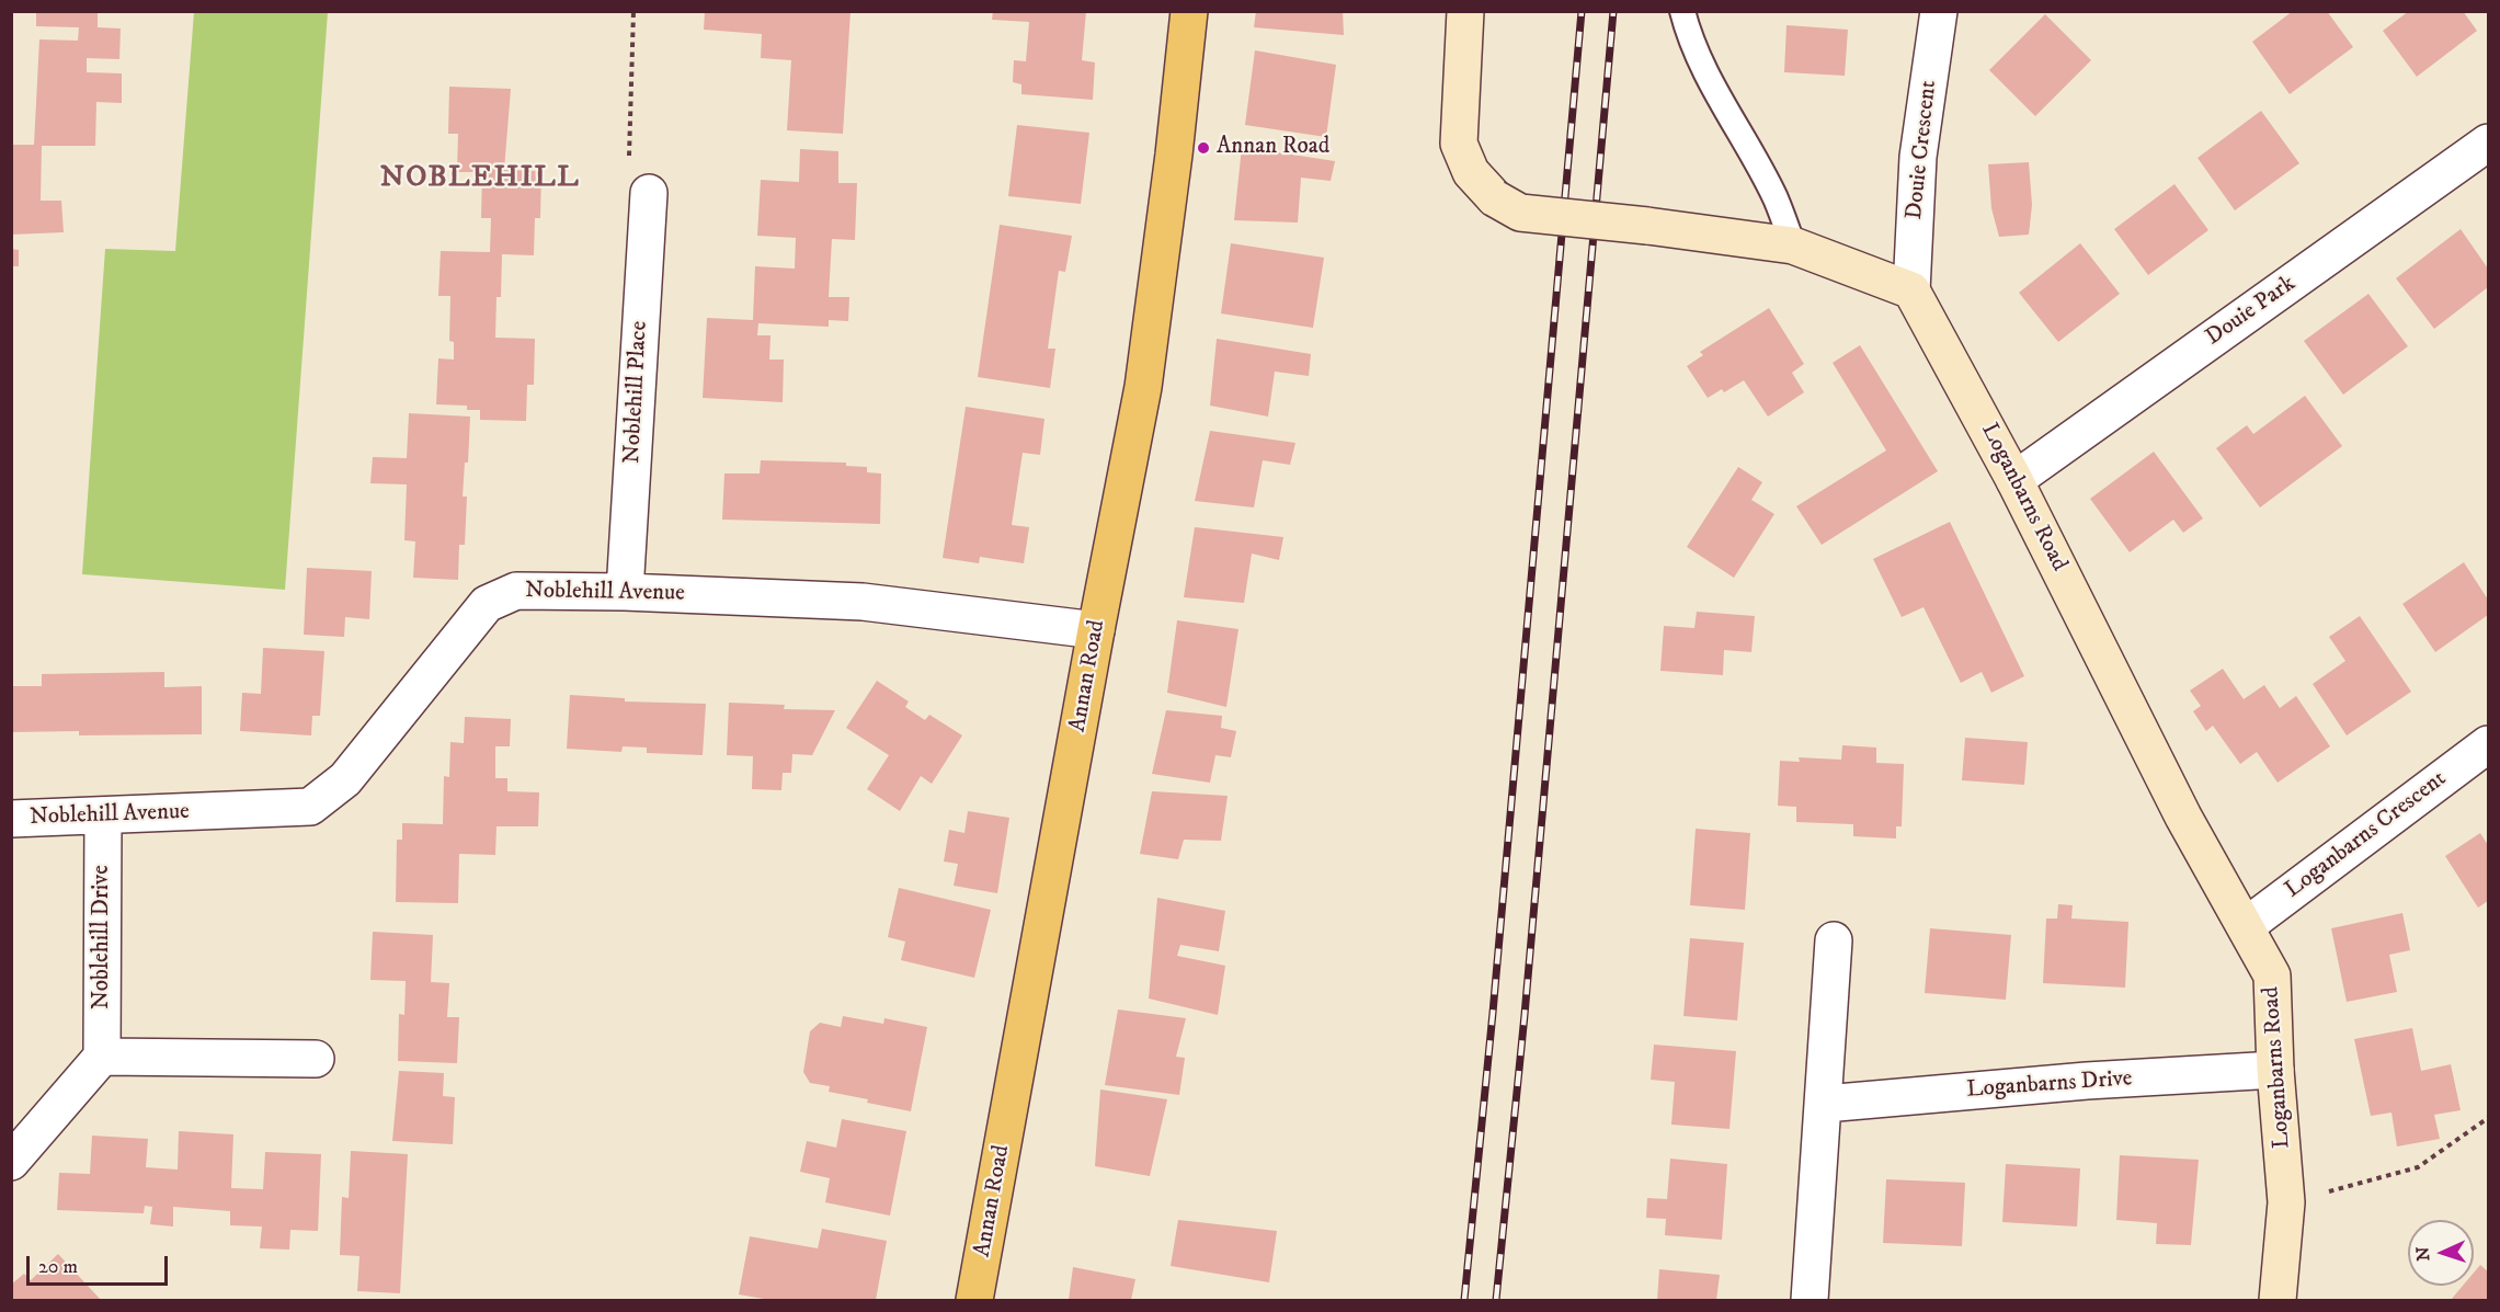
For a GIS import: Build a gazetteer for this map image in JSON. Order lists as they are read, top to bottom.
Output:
{
  "streets": {
    "main road": ["Annan Road"],
    "street": [
      "Douie Crescent",
      "Douie Park",
      "Noblehill Place",
      "Loganbarns Road",
      "Noblehill Avenue",
      "Loganbarns Crescent",
      "Noblehill Drive",
      "Loganbarns Drive"
    ]
  },
  "crossings": [
    ["Douie Crescent", "Loganbarns Road"],
    ["Douie Park", "Loganbarns Road"],
    ["Noblehill Place", "Noblehill Avenue"],
    ["Loganbarns Road", "Loganbarns Crescent"],
    ["Loganbarns Road", "Loganbarns Drive"],
    ["Noblehill Avenue", "Annan Road"],
    ["Noblehill Avenue", "Noblehill Drive"]
  ],
  "districts": ["NOBLEHILL"],
  "places": ["Annan Road"],
  "scale_bar": "20 m",
  "north": "left"
}
